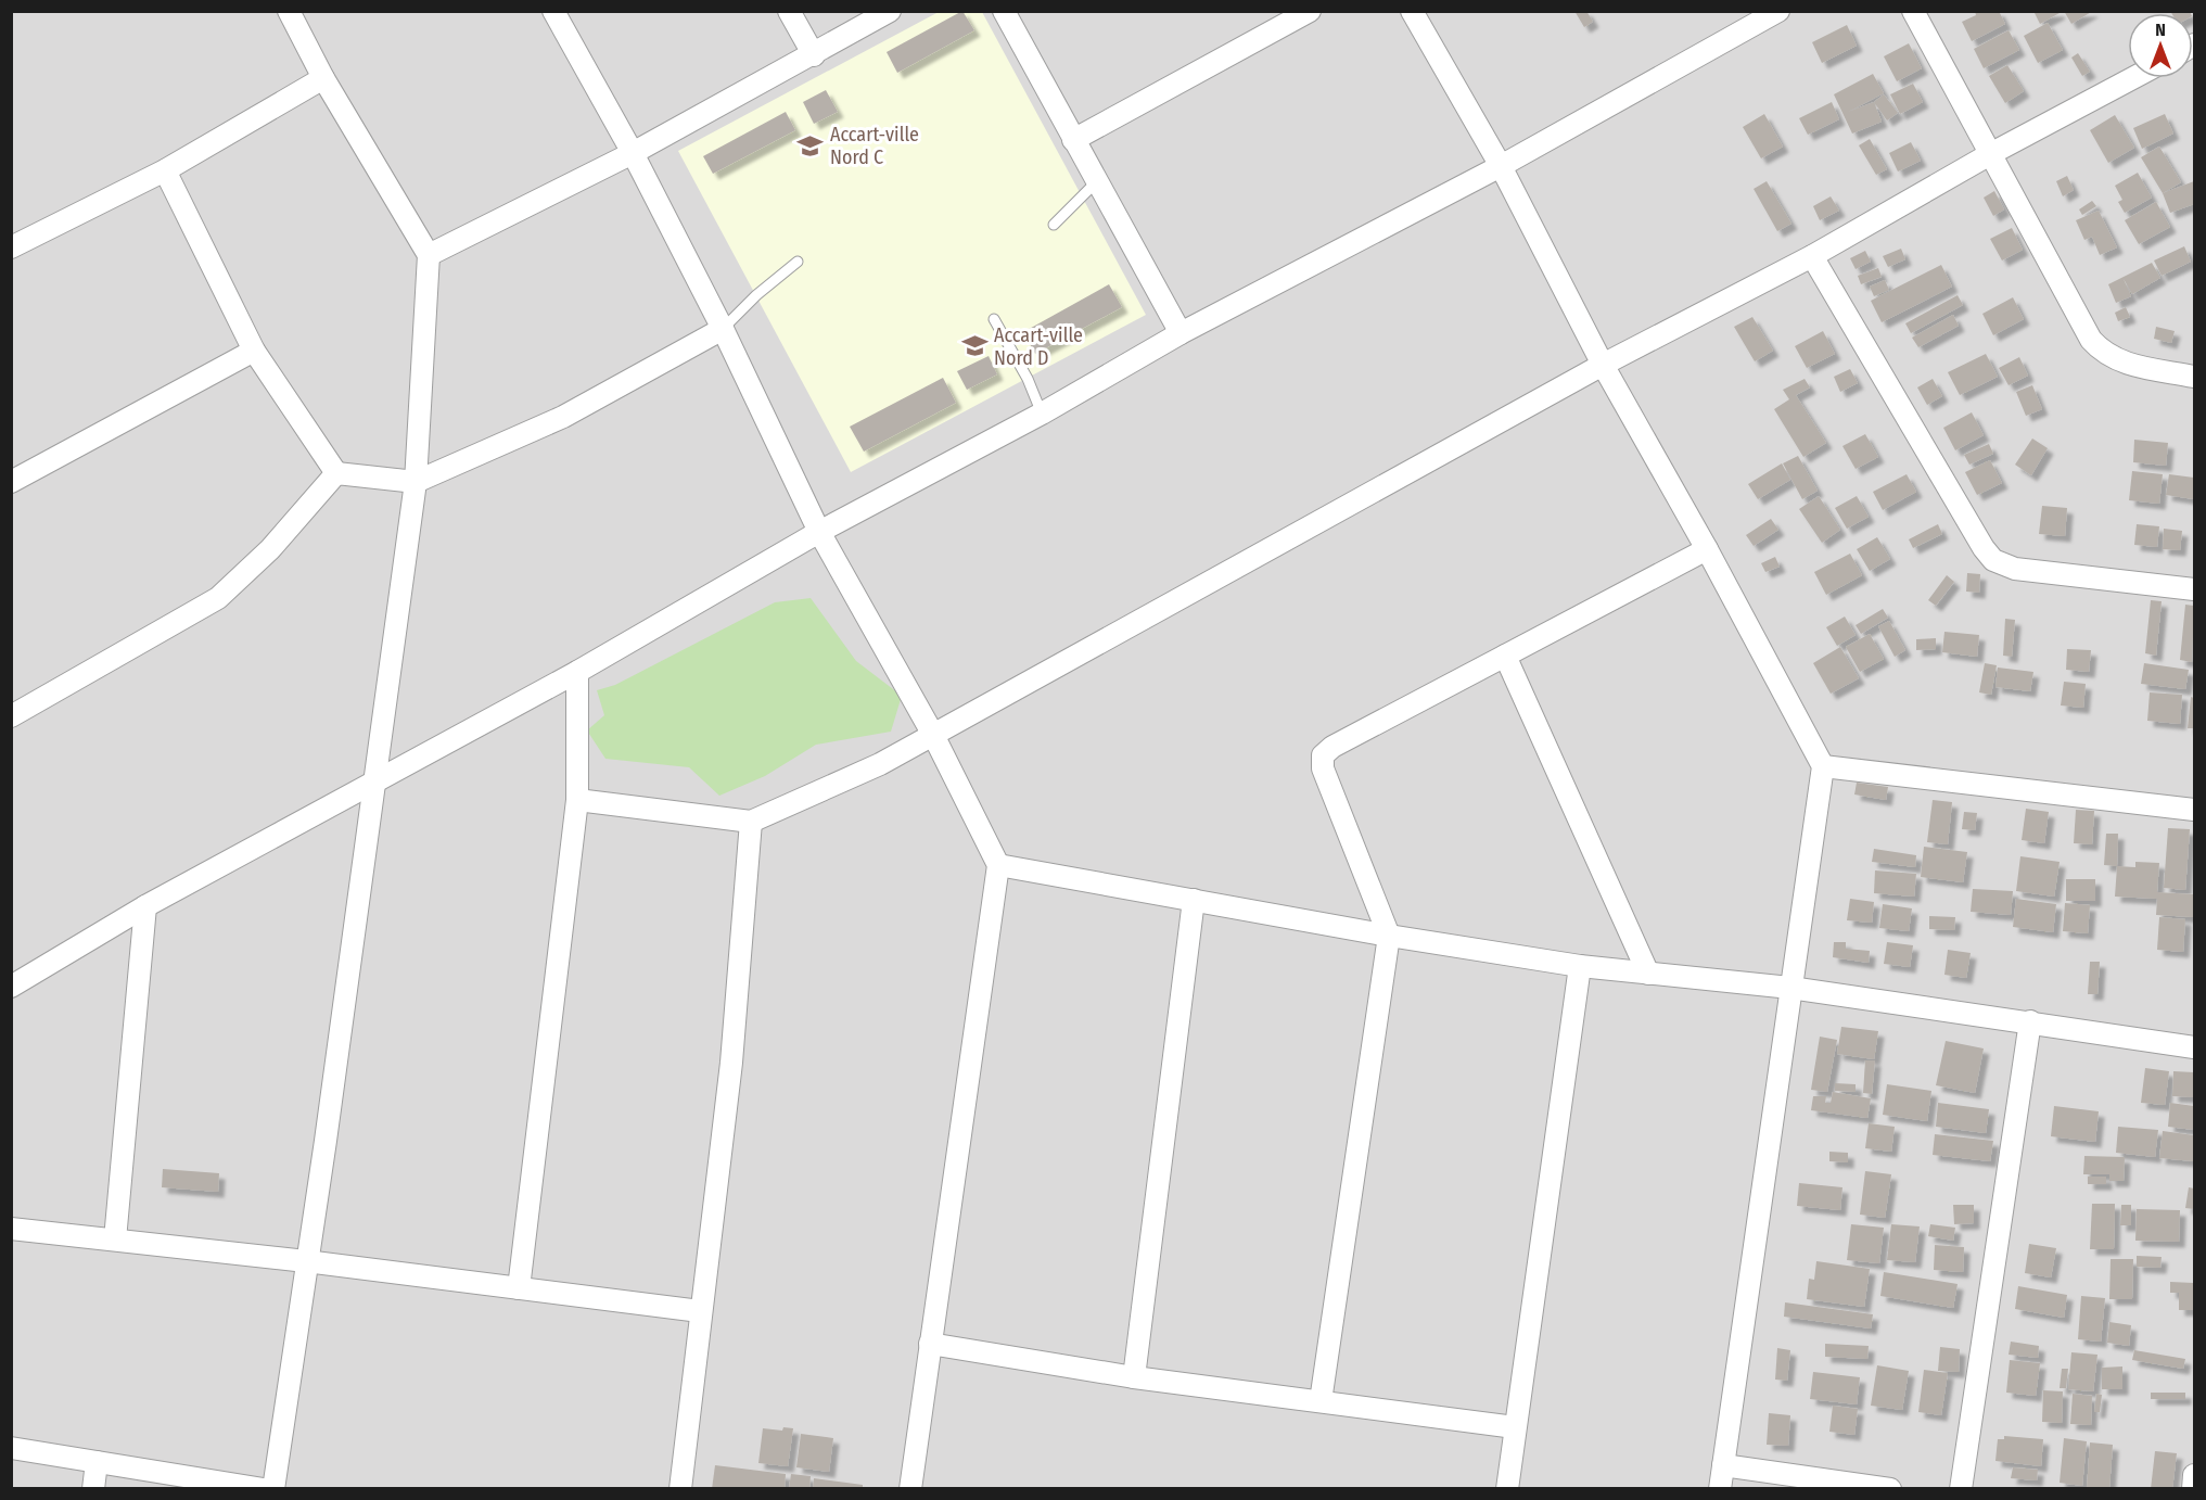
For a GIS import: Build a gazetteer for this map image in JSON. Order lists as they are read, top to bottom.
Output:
{
  "places": {
    "school or university": ["Accart-ville Nord C", "Accart-ville Nord D"]
  },
  "north": "top"
}
